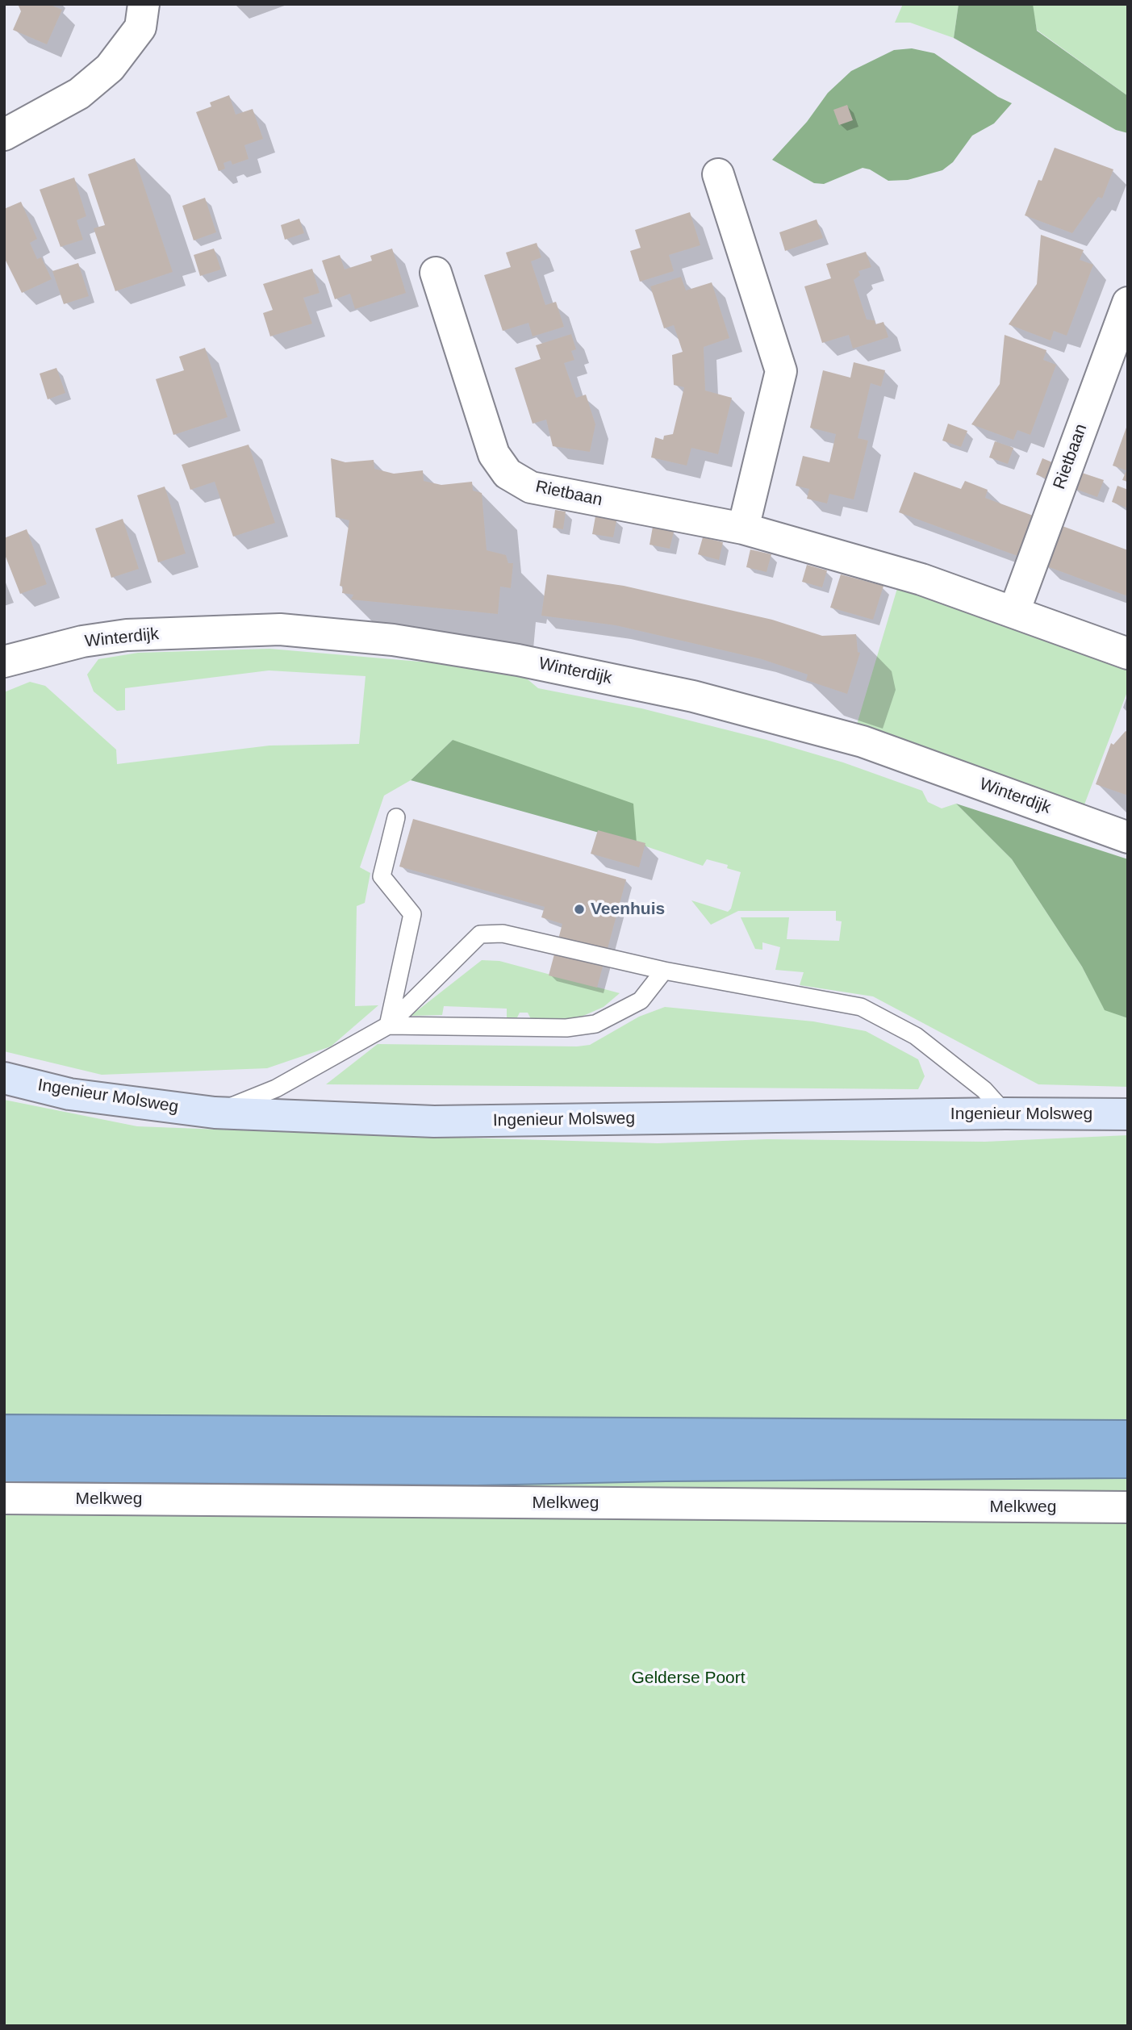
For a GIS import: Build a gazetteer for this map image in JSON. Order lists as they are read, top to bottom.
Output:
{
  "streets": {
    "main road": ["Ingenieur Molsweg"],
    "street": ["Rietbaan", "Winterdijk", "Melkweg"]
  },
  "parks": ["Gelderse Poort"],
  "places": ["Veenhuis"]
}
